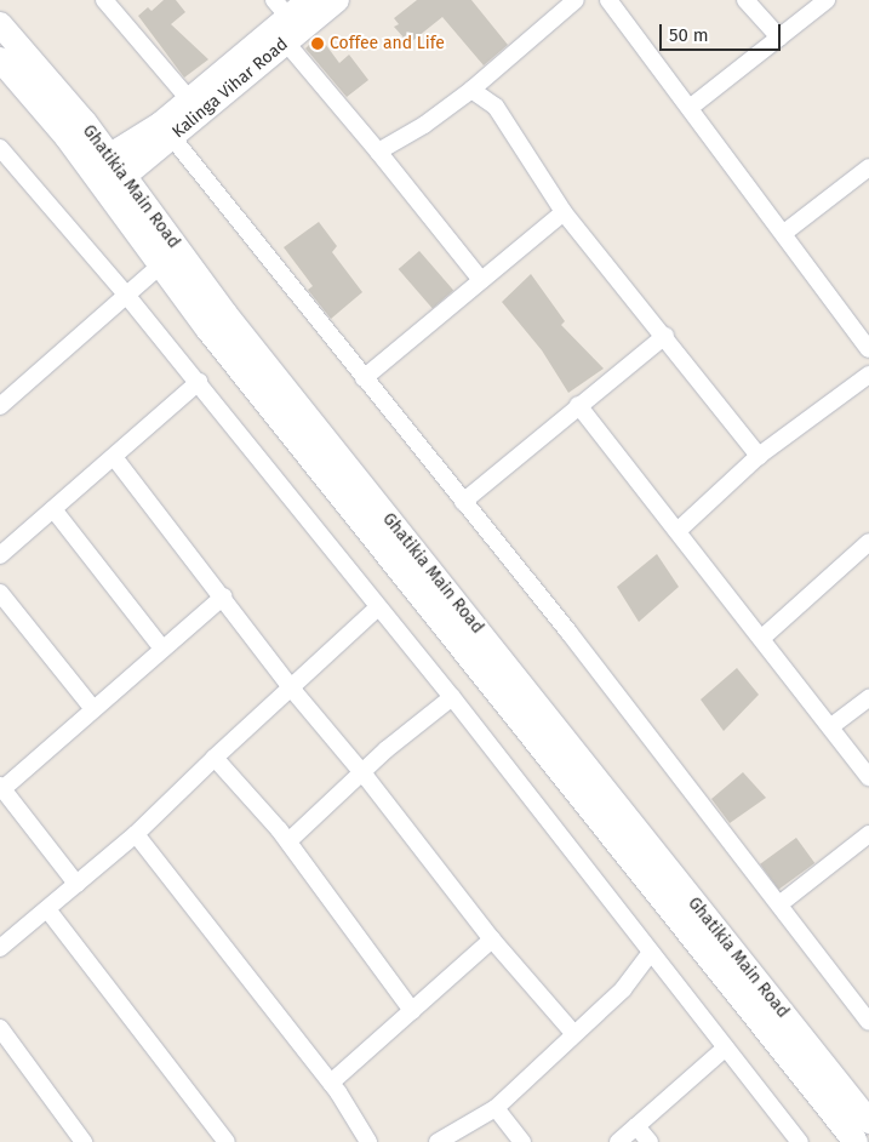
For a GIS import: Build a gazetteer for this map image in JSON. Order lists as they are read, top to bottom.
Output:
{
  "streets": {
    "street": ["Kalinga Vihar Road", "Ghatikia Main Road"]
  },
  "crossings": [
    ["Kalinga Vihar Road", "Ghatikia Main Road"]
  ],
  "places": ["Coffee and Life"],
  "scale_bar": "50 m"
}
